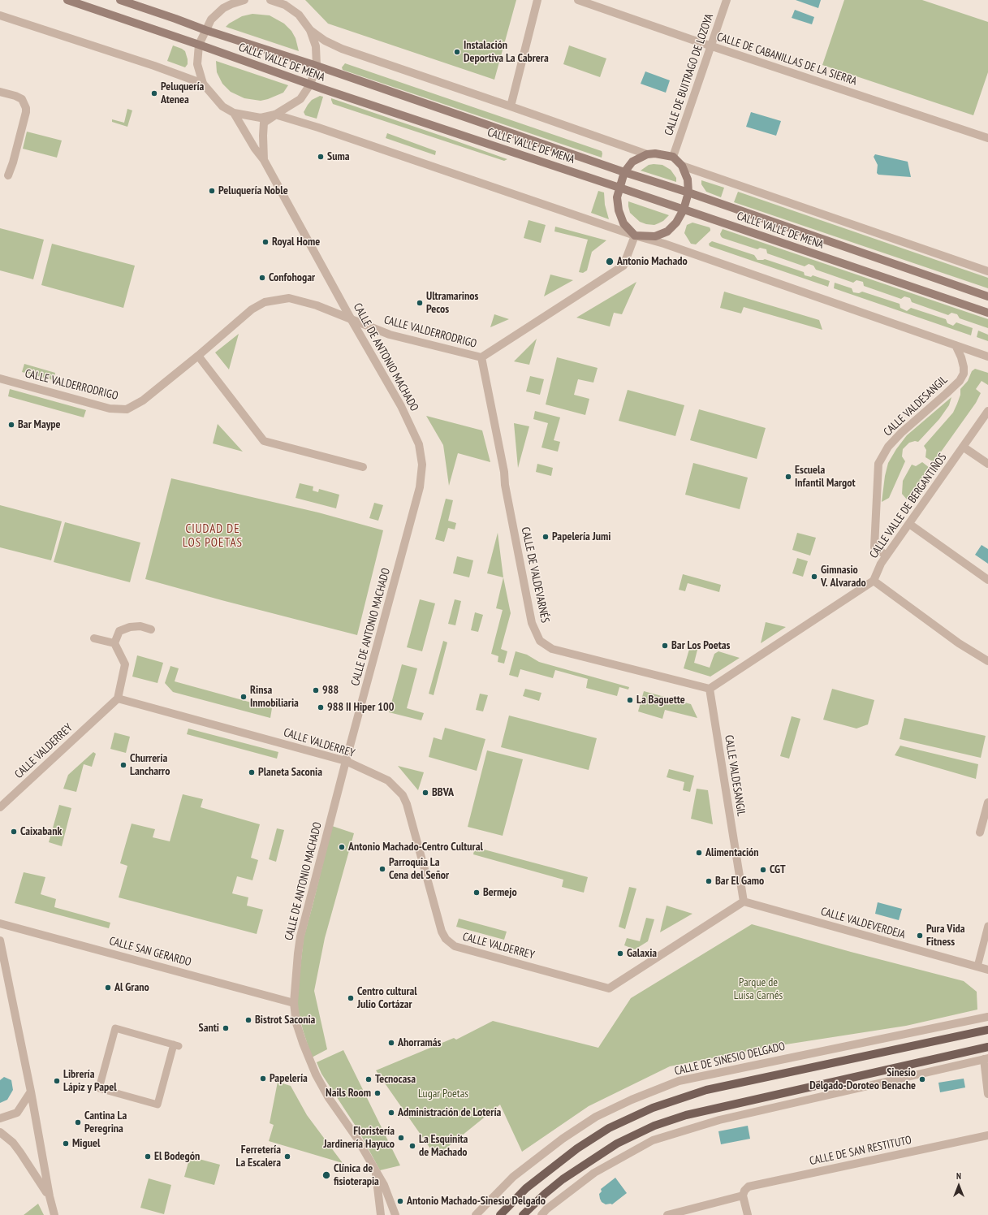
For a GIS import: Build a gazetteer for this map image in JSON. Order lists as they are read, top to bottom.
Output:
{
  "streets": {
    "main road": ["CALLE VALLE DE MENA"],
    "street": [
      "CALLE DE CABANILLAS DE LA SIERRA",
      "CALLE DE BUITRAGO DE LOZOYA",
      "CALLE VALDERRODRIGO",
      "CALLE DE ANTONIO MACHADO",
      "CALLE VALDESANGIL",
      "CALLE VALLE DE BERGANTIÑOS",
      "CALLE DE VALDEVARNÉS",
      "CALLE VALDERREY",
      "CALLE VALDEVERDEJA",
      "CALLE SAN GERARDO",
      "CALLE DE SINESIO DELGADO",
      "CALLE DE SAN RESTITUTO"
    ]
  },
  "crossings": [
    ["CALLE DE CABANILLAS DE LA SIERRA", "CALLE DE BUITRAGO DE LOZOYA"],
    ["CALLE VALDERRODRIGO", "CALLE DE ANTONIO MACHADO"],
    ["CALLE VALDERRODRIGO", "CALLE DE VALDEVARNÉS"],
    ["CALLE DE ANTONIO MACHADO", "CALLE VALDERREY"],
    ["CALLE DE ANTONIO MACHADO", "CALLE SAN GERARDO"],
    ["CALLE VALDESANGIL", "CALLE VALLE DE BERGANTIÑOS"],
    ["CALLE VALDESANGIL", "CALLE DE VALDEVARNÉS"],
    ["CALLE VALDESANGIL", "CALLE VALDERREY"],
    ["CALLE VALDESANGIL", "CALLE VALDEVERDEJA"],
    ["CALLE VALDERREY", "CALLE VALDEVERDEJA"]
  ],
  "districts": ["CIUDAD DE LOS POETAS"],
  "parks": ["Parque de Luisa Carnés", "Lugar Poetas"],
  "places": [
    "Instalación Deportiva La Cabrera",
    "Peluquería Atenea",
    "Suma",
    "Peluquería Noble",
    "Royal Home",
    "Antonio Machado",
    "Confohogar",
    "Ultramarinos Pecos",
    "Bar Maype",
    "Escuela Infantil Margot",
    "Papelería Jumi",
    "Gimnasio V. Alvarado",
    "Bar Los Poetas",
    "988",
    "Rinsa Inmobiliaria",
    "La Baguette",
    "988 II Hiper 100",
    "Churrería Lancharro",
    "Planeta Saconia",
    "BBVA",
    "Caixabank",
    "Antonio Machado-Centro Cultural",
    "Alimentación",
    "Parroquia La Cena del Señor",
    "CGT",
    "Bar El Gamo",
    "Bermejo",
    "Pura Vida Fitness",
    "Galaxia",
    "Al Grano",
    "Centro cultural Julio Cortázar",
    "Bistrot Saconia",
    "Santi",
    "Ahorramás",
    "Papelería",
    "Tecnocasa",
    "Sinesio Delgado-Doroteo Benache",
    "Librería Lápiz y Papel",
    "Nails Room",
    "Administración de Lotería",
    "Cantina La Peregrina",
    "Floristería Jardinería Hayuco",
    "Miguel",
    "La Esquinita de Machado",
    "El Bodegón",
    "Ferretería La Escalera",
    "Clínica de fisioterapia",
    "Antonio Machado-Sinesio Delgado"
  ],
  "north": "top"
}
